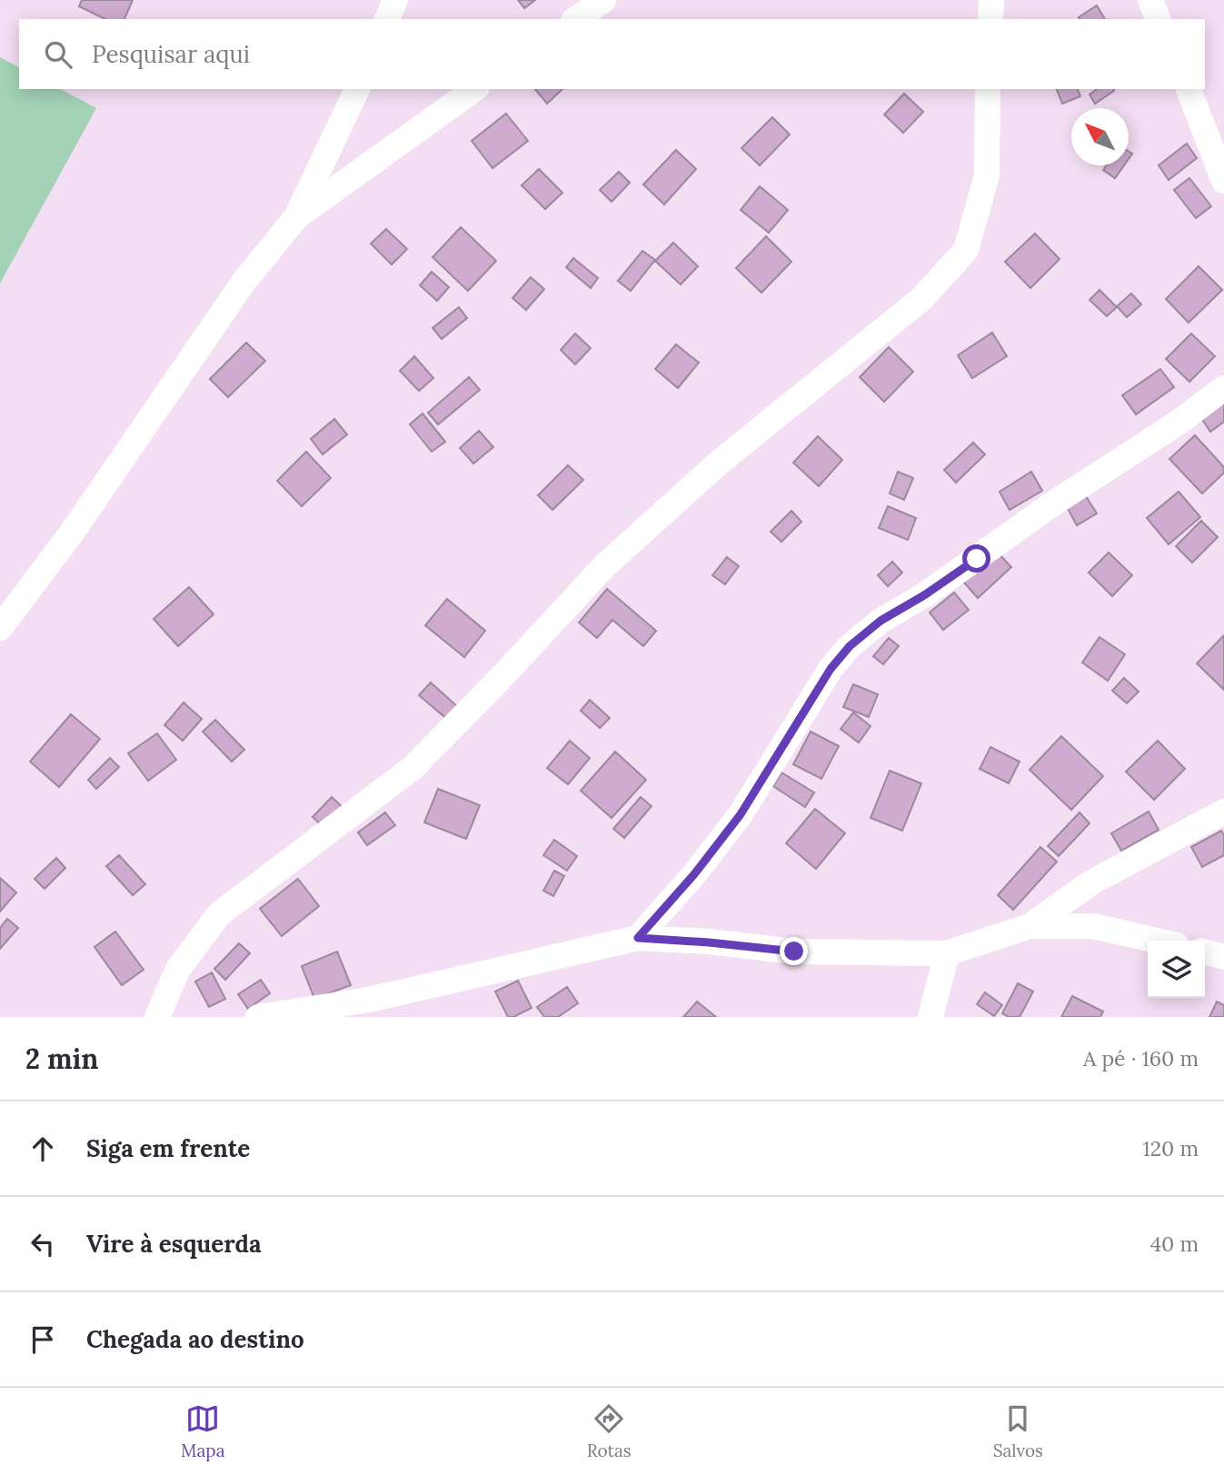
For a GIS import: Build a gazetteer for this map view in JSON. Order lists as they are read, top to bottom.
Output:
{
  "north": "top left",
  "page": {
    "search": "Pesquisar aqui",
    "heading": ["2 min", "A pé · 160 m"],
    "list": [
      ["Siga em frente", "120 m"],
      ["Vire à esquerda", "40 m"],
      "Chegada ao destino"
    ],
    "nav": ["Mapa", "Rotas", "Salvos"]
  }
}
